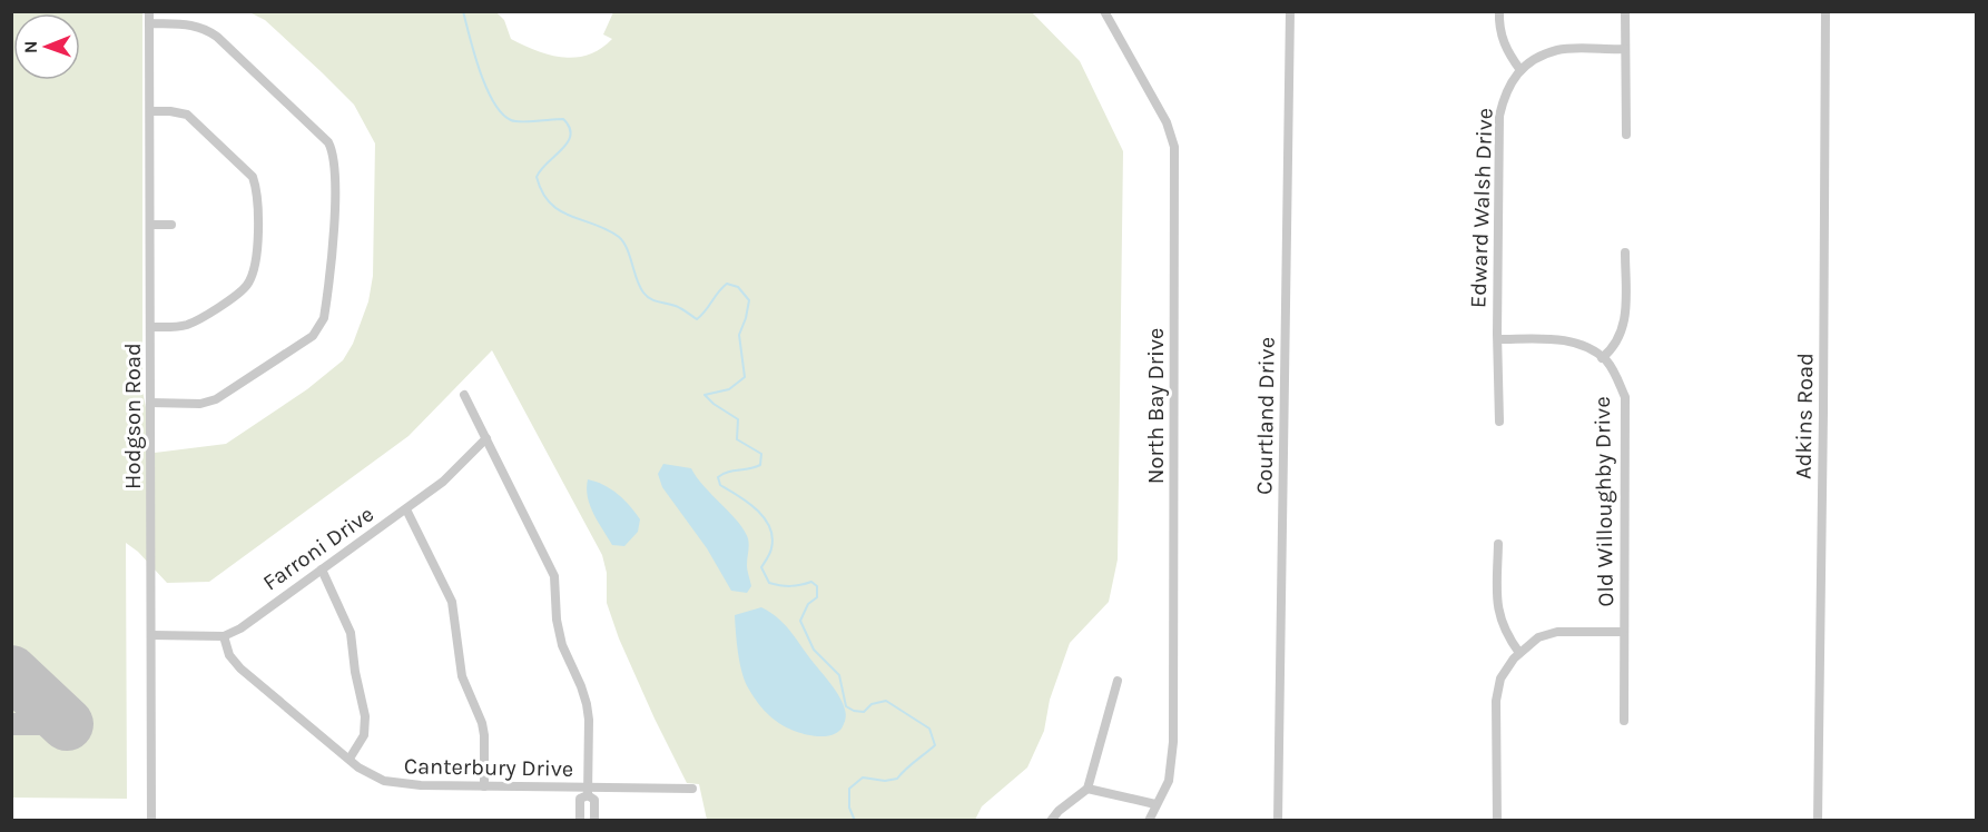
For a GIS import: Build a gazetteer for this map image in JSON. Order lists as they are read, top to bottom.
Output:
{
  "streets": {
    "street": [
      "Edward Walsh Drive",
      "North Bay Drive",
      "Hodgson Road",
      "Courtland Drive",
      "Adkins Road",
      "Old Willoughby Drive",
      "Farroni Drive",
      "Canterbury Drive"
    ]
  },
  "crossings": [
    ["Edward Walsh Drive", "Old Willoughby Drive"],
    ["Farroni Drive", "Canterbury Drive"]
  ],
  "north": "left"
}
